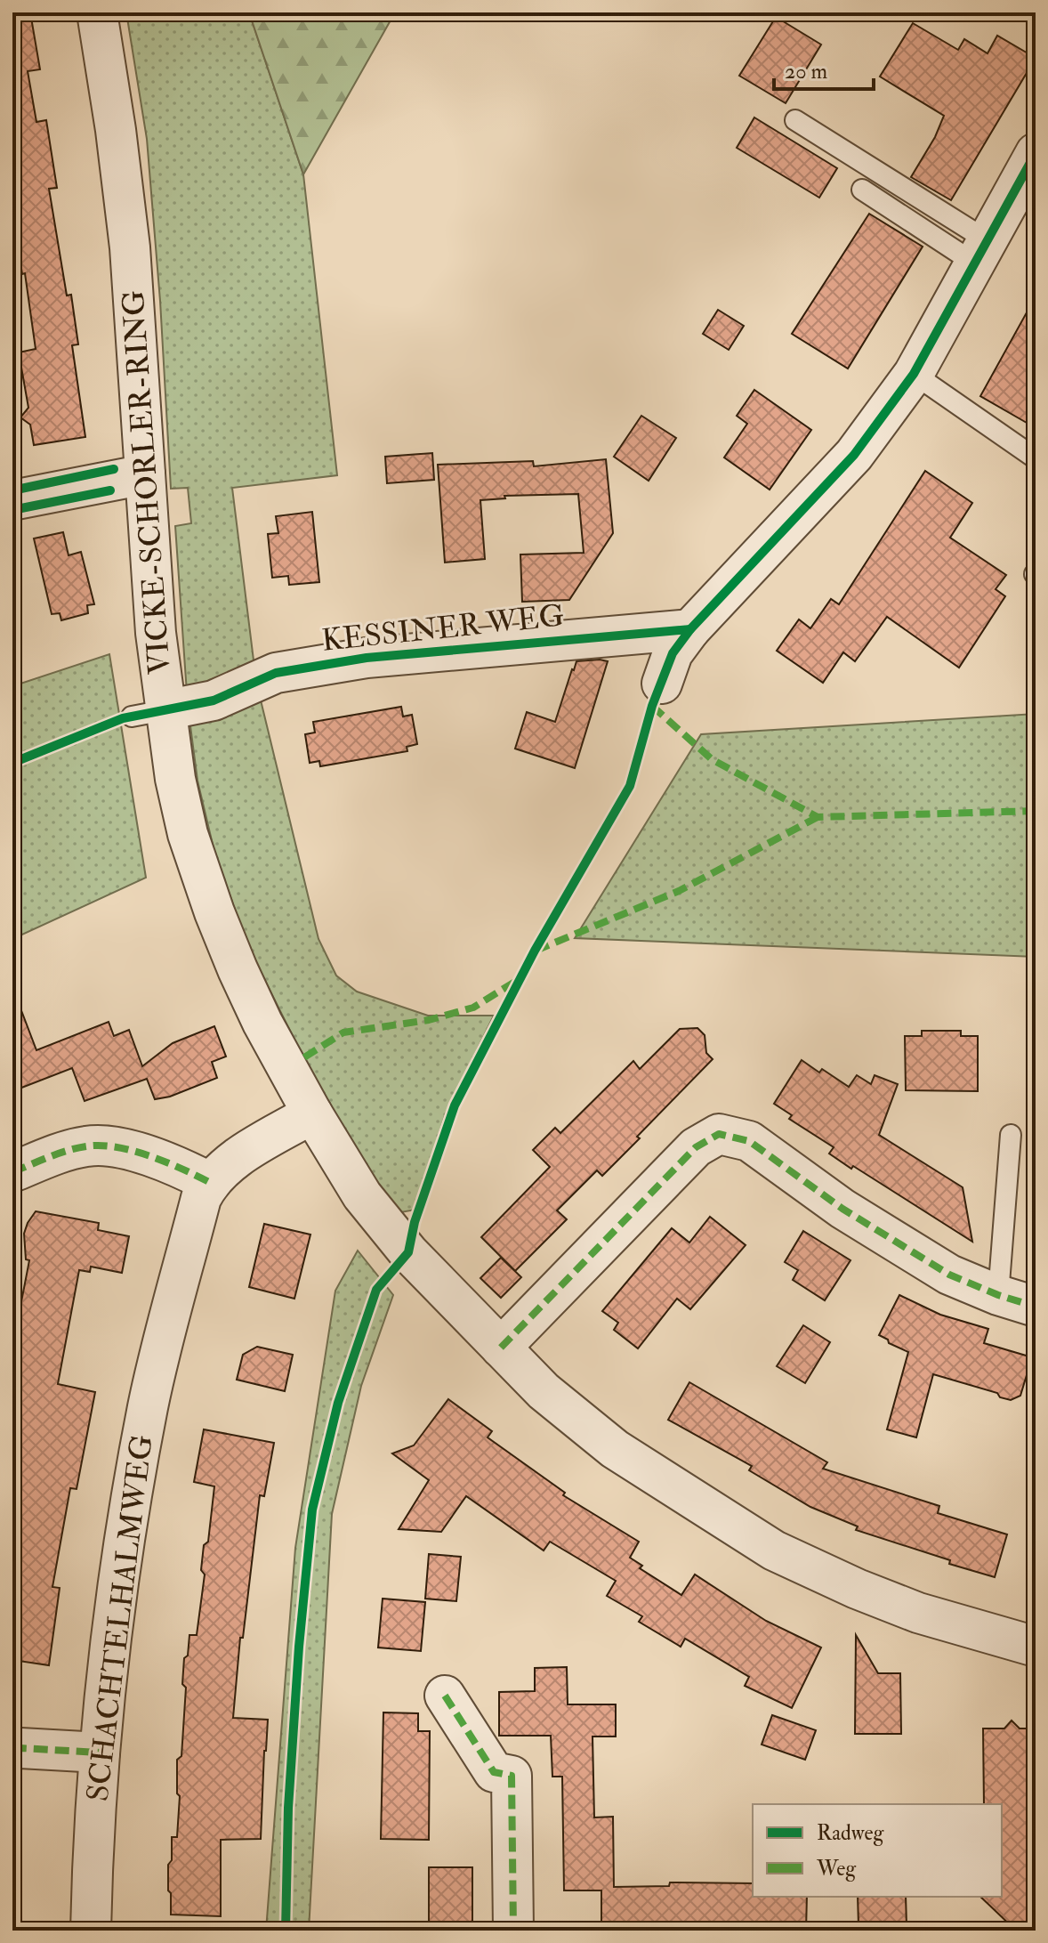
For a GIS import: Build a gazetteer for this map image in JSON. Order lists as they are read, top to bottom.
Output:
{
  "streets": {
    "street": ["VICKE-SCHORLER-RING", "KESSINER WEG", "SCHACHTELHALMWEG"]
  },
  "crossings": [
    ["VICKE-SCHORLER-RING", "KESSINER WEG"]
  ],
  "legend": ["Radweg", "Weg"],
  "scale_bar": "20 m"
}
